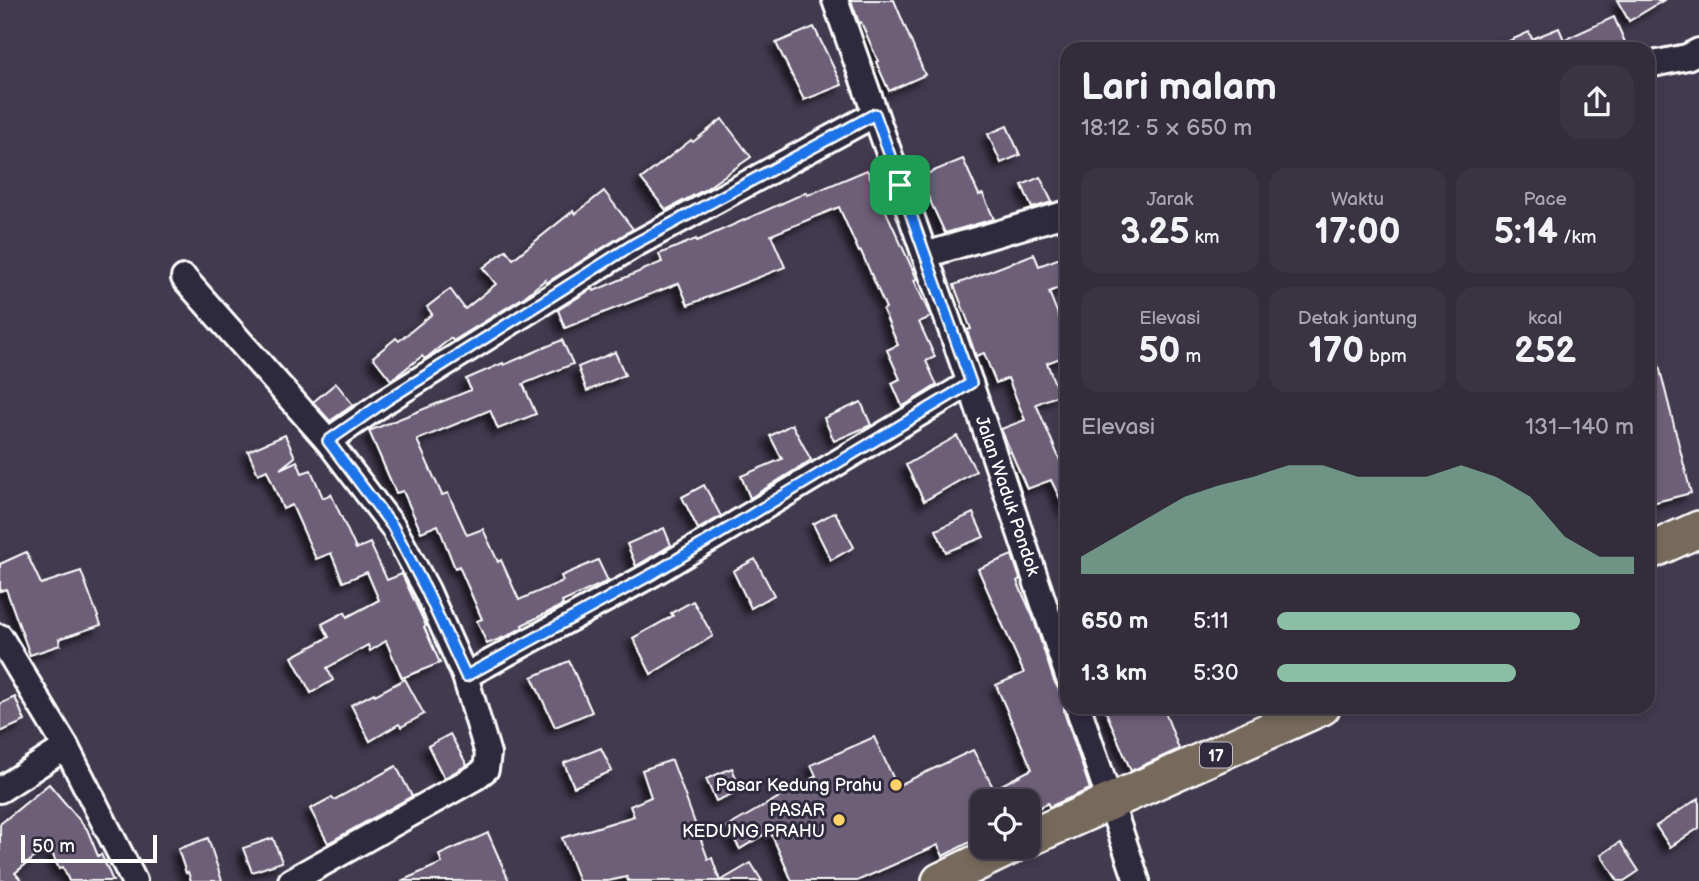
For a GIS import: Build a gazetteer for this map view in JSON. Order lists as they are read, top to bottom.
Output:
{
  "streets": {
    "highway": ["17"],
    "street": ["Jalan Waduk Pondok"]
  },
  "places": ["Pasar Kedung Prahu", "PASAR KEDUNG PRAHU"],
  "scale_bar": "50 m",
  "page": {
    "heading": ["Lari malam", "18:12 · 5 × 650 m"],
    "stats": [
      ["Jarak", "3.25 km"],
      ["Waktu", "17:00"],
      ["Pace", "5:14 /km"],
      ["Elevasi", "50 m"],
      ["Detak jantung", "170 bpm"],
      ["kcal", "252"]
    ],
    "chart": ["Elevasi", "131–140 m"],
    "list": [
      {
        "name": "650 m",
        "note": "5:11"
      },
      {
        "name": "1.3 km",
        "note": "5:30"
      }
    ],
    "scale": "50 m"
  }
}
